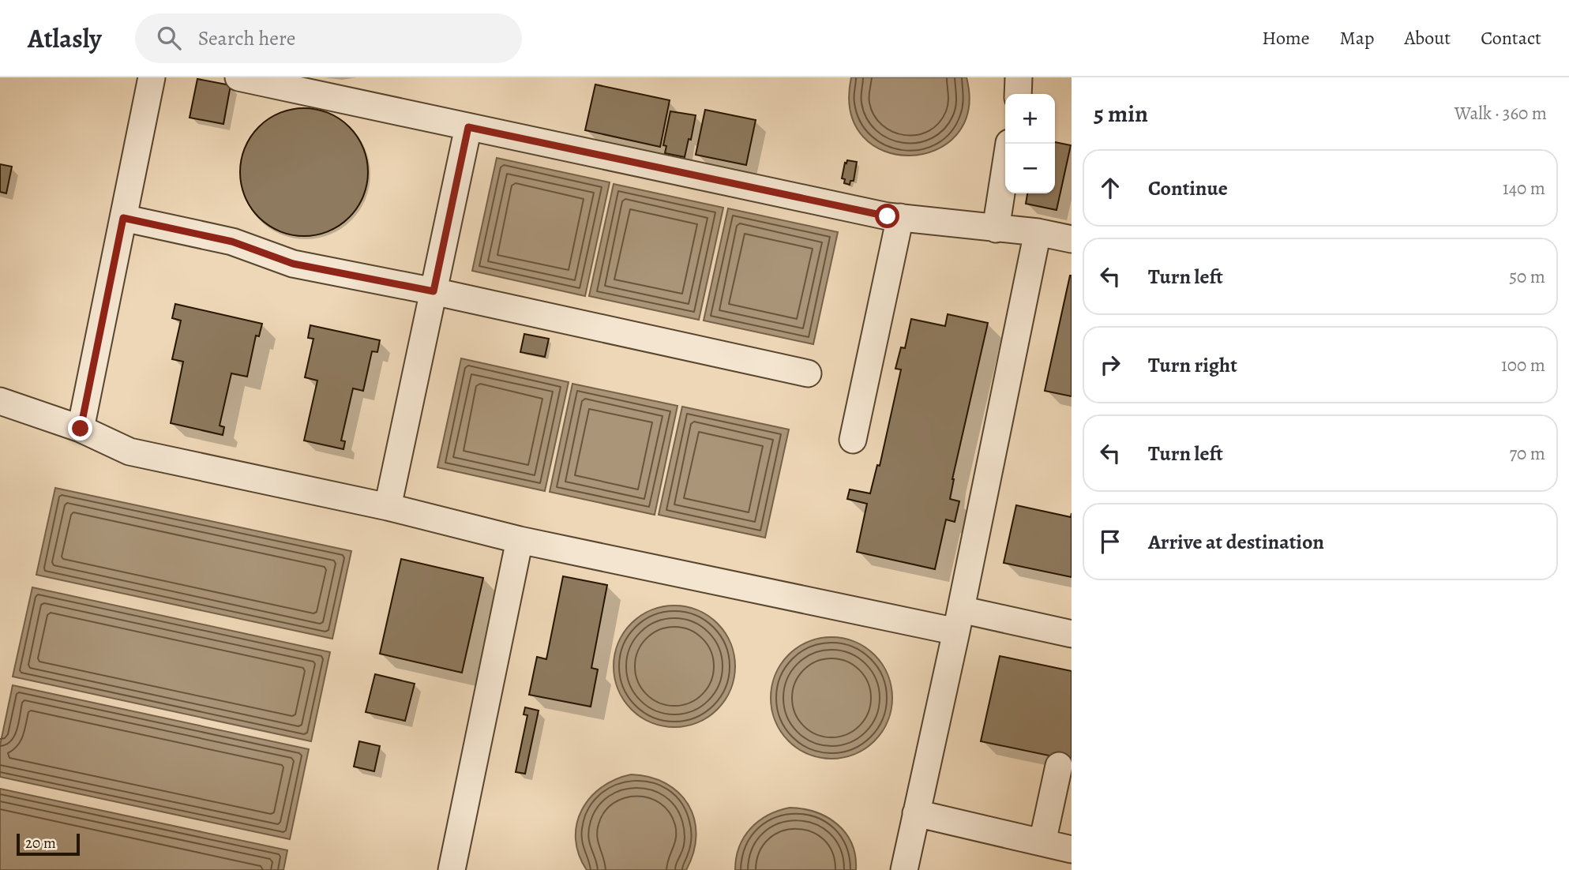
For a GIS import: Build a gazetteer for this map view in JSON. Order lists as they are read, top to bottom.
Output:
{
  "scale_bar": "20 m",
  "page": {
    "header": "Atlasly",
    "search": "Search here",
    "nav": [
      "Home",
      "Map",
      "About",
      "Contact"
    ],
    "heading": ["5 min", "Walk · 360 m"],
    "map_buttons": ["+", "−"],
    "list": [
      ["Continue", "140 m"],
      ["Turn left", "50 m"],
      ["Turn right", "100 m"],
      ["Turn left", "70 m"],
      "Arrive at destination"
    ],
    "scale": "20 m"
  }
}
